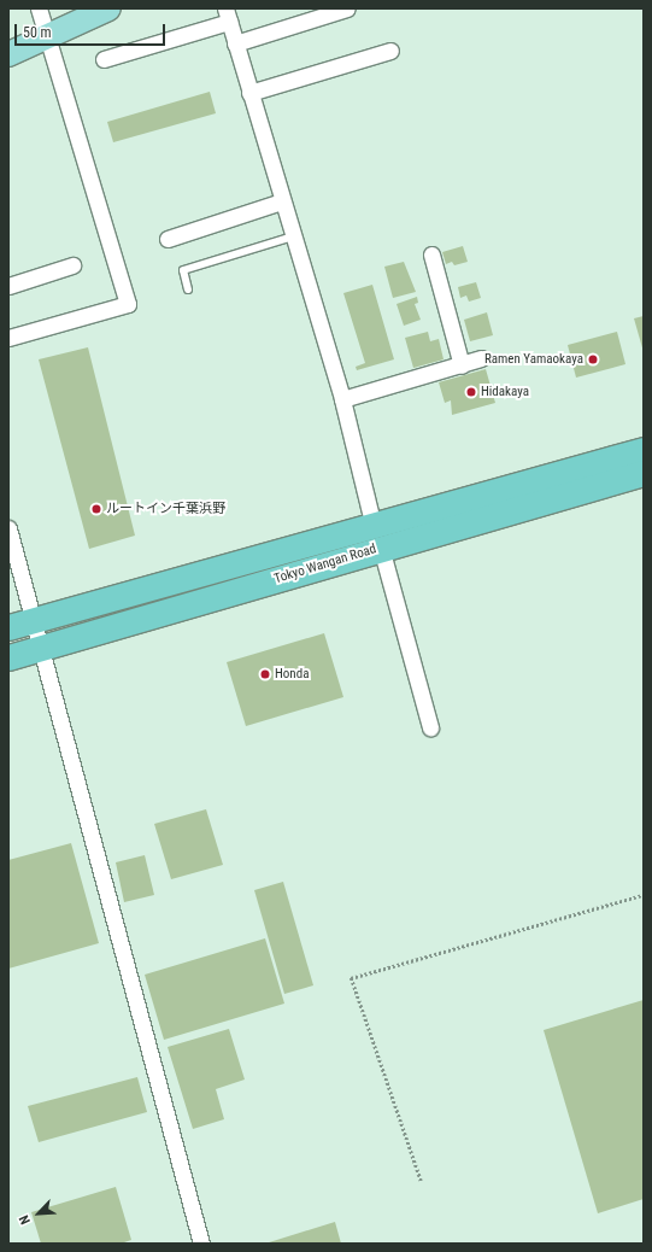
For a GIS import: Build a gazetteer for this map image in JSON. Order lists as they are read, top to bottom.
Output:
{
  "streets": {
    "highway": ["Tokyo Wangan Road"]
  },
  "places": [
    "Ramen Yamaokaya",
    "Hidakaya",
    "ルートイン千葉浜野",
    "Honda"
  ],
  "scale_bar": "50 m",
  "north": "bottom left"
}
